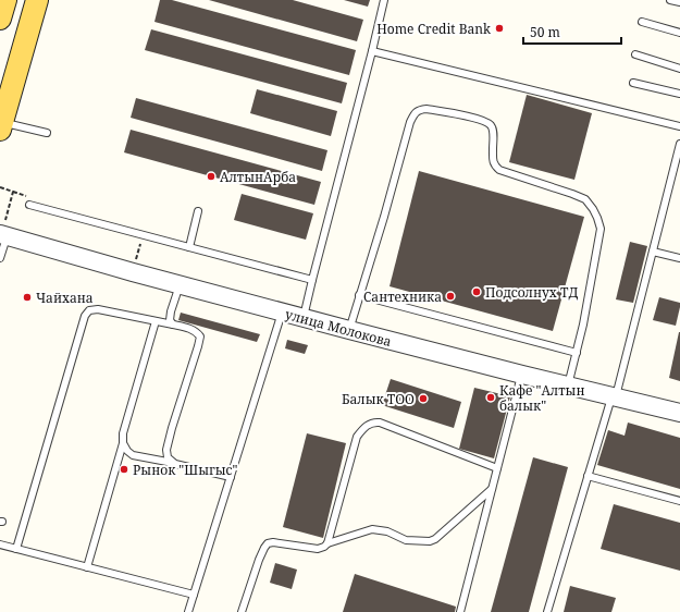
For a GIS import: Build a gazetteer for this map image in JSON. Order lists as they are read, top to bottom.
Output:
{
  "streets": {
    "street": ["улица Молокова"]
  },
  "places": [
    "Home Credit Bank",
    "АлтынАрба",
    "Подсолнух ТД",
    "Сантехника",
    "Чайхана",
    "Кафе \"Алтын балык\"",
    "Балык ТОО",
    "Рынок \"Шыгыс\""
  ],
  "scale_bar": "50 m"
}
